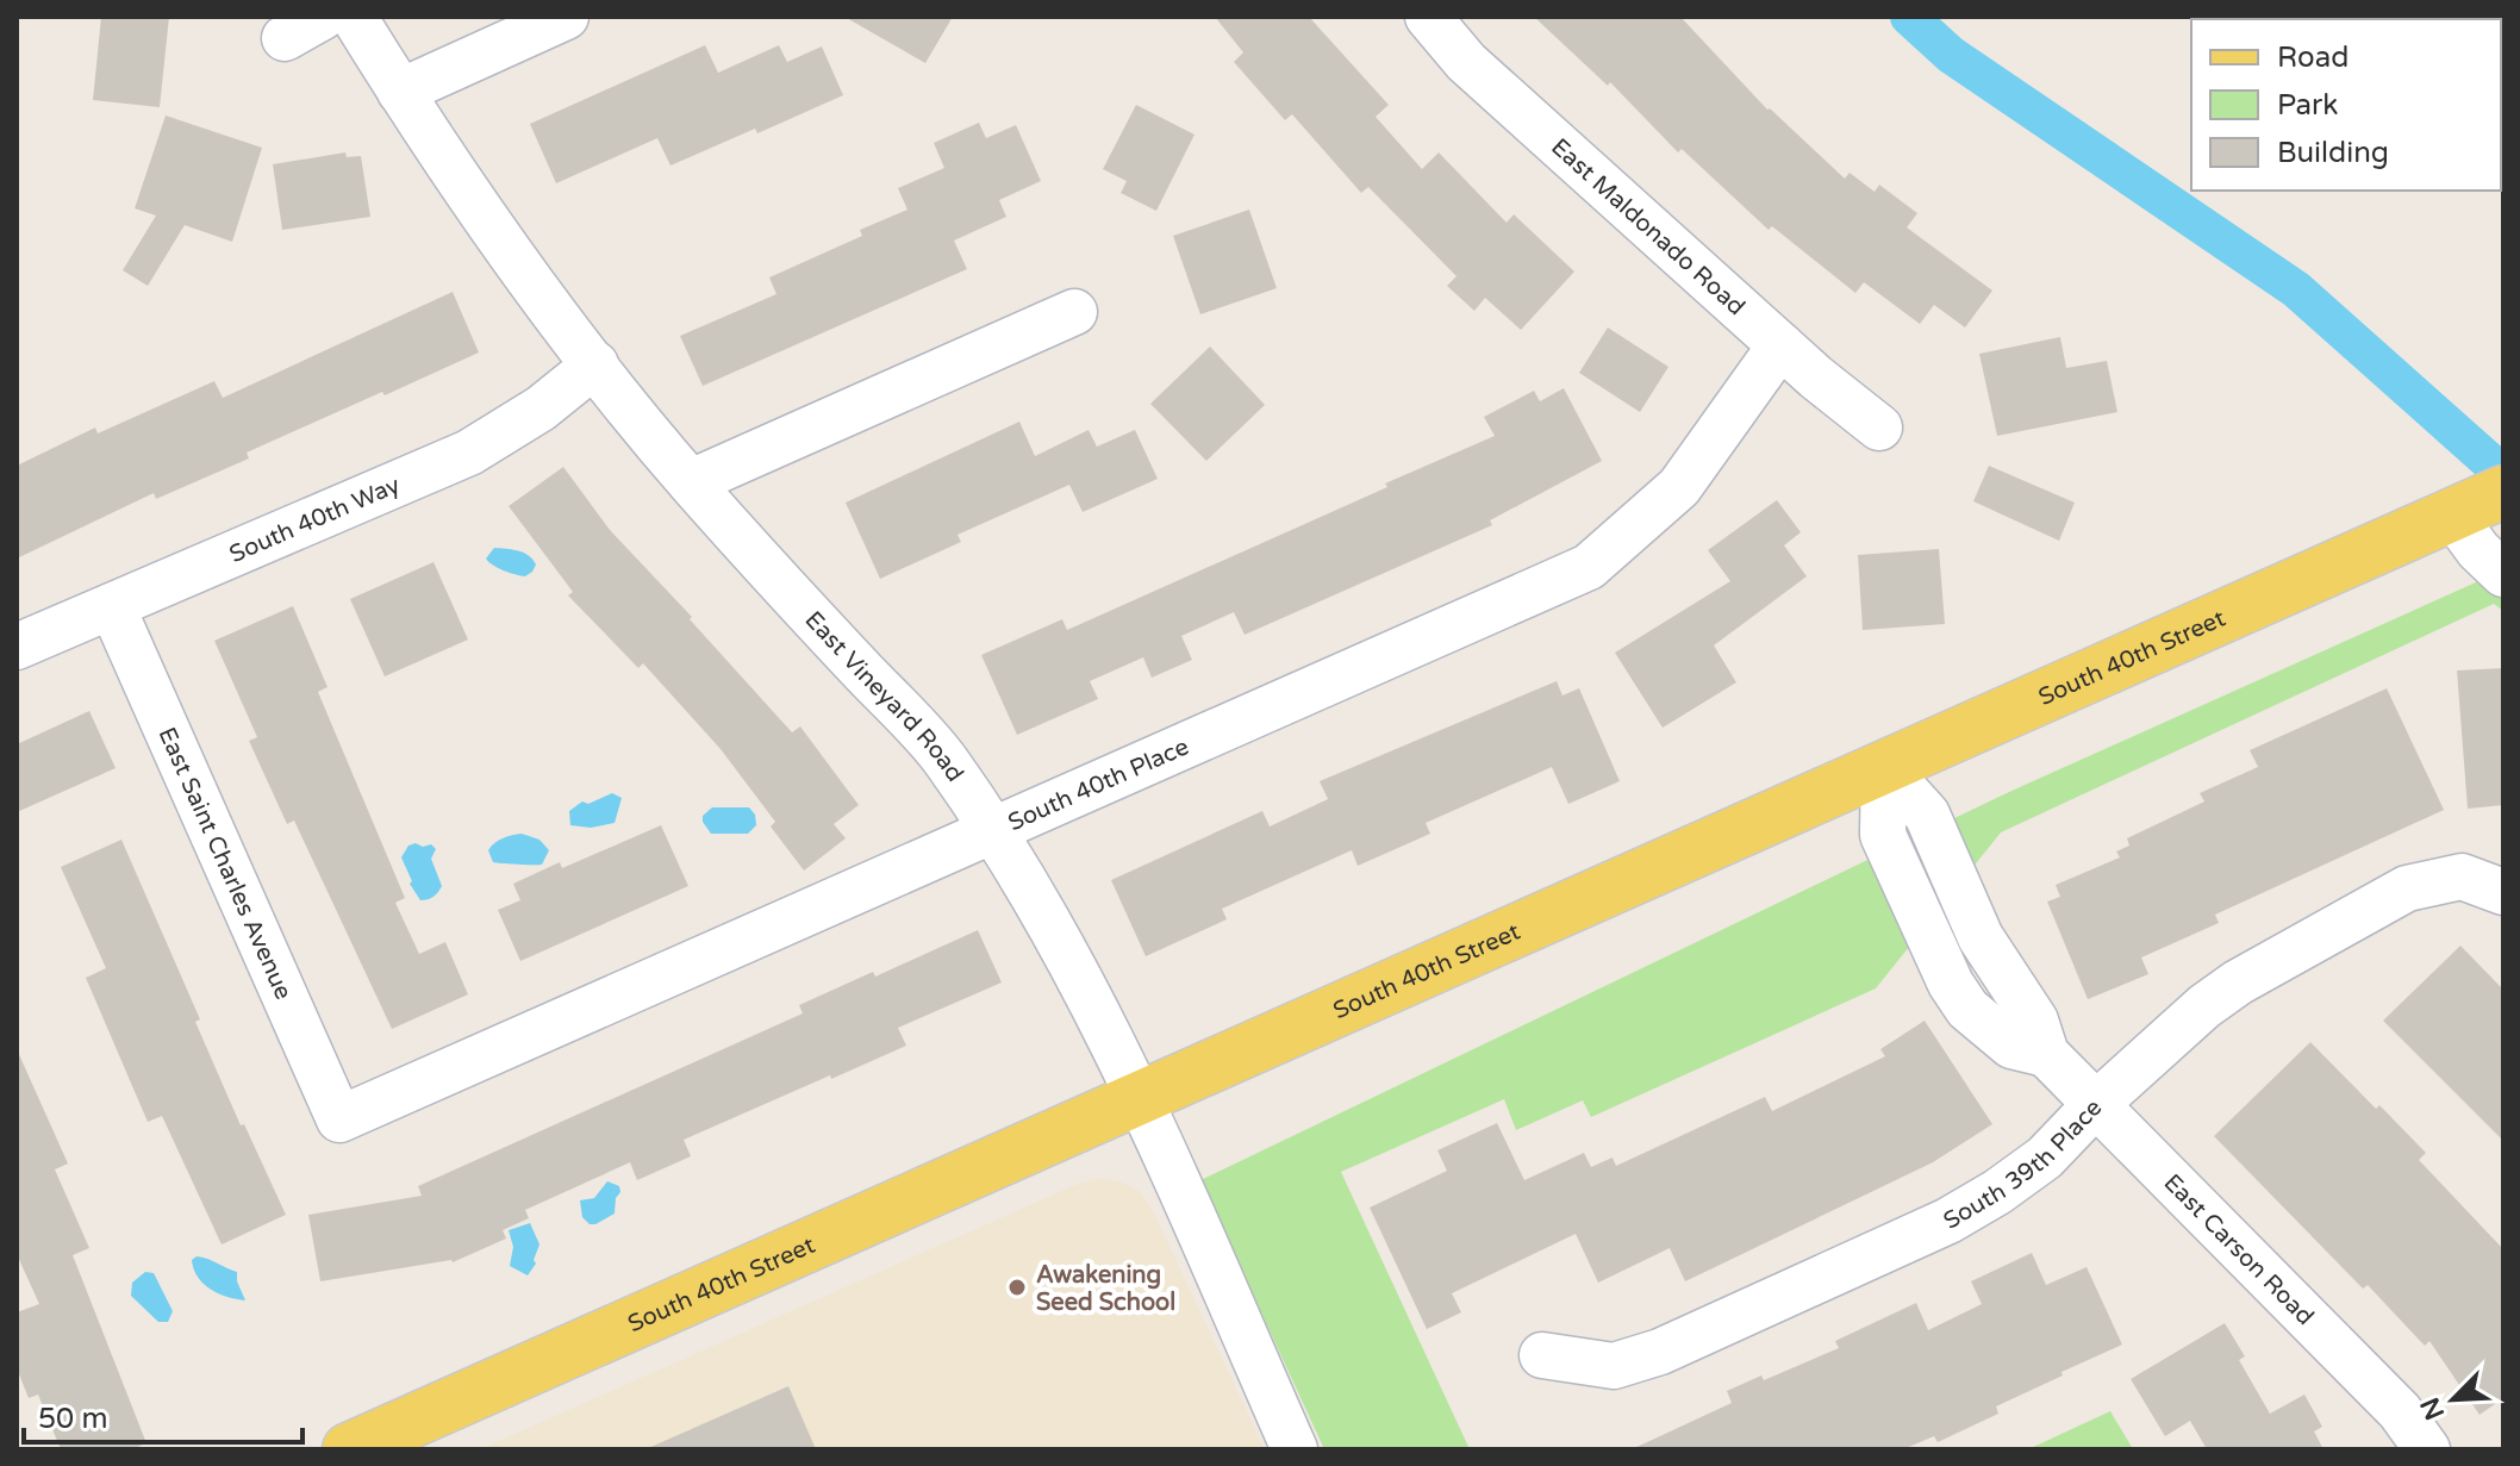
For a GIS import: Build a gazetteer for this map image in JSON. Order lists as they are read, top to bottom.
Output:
{
  "streets": {
    "main road": ["South 40th Street"],
    "street": [
      "East Maldonado Road",
      "South 40th Way",
      "East Vineyard Road",
      "South 40th Place",
      "East Saint Charles Avenue",
      "South 39th Place",
      "East Carson Road"
    ]
  },
  "crossings": [
    ["East Maldonado Road", "South 40th Place"],
    ["South 40th Way", "East Vineyard Road"],
    ["South 40th Way", "East Saint Charles Avenue"],
    ["South 40th Street", "East Vineyard Road"],
    ["South 40th Street", "East Carson Road"],
    ["East Vineyard Road", "South 40th Place"],
    ["South 40th Place", "East Saint Charles Avenue"],
    ["South 39th Place", "East Carson Road"]
  ],
  "places": ["Awakening Seed School"],
  "legend": ["Road", "Park", "Building"],
  "scale_bar": "50 m",
  "north": "bottom left"
}
